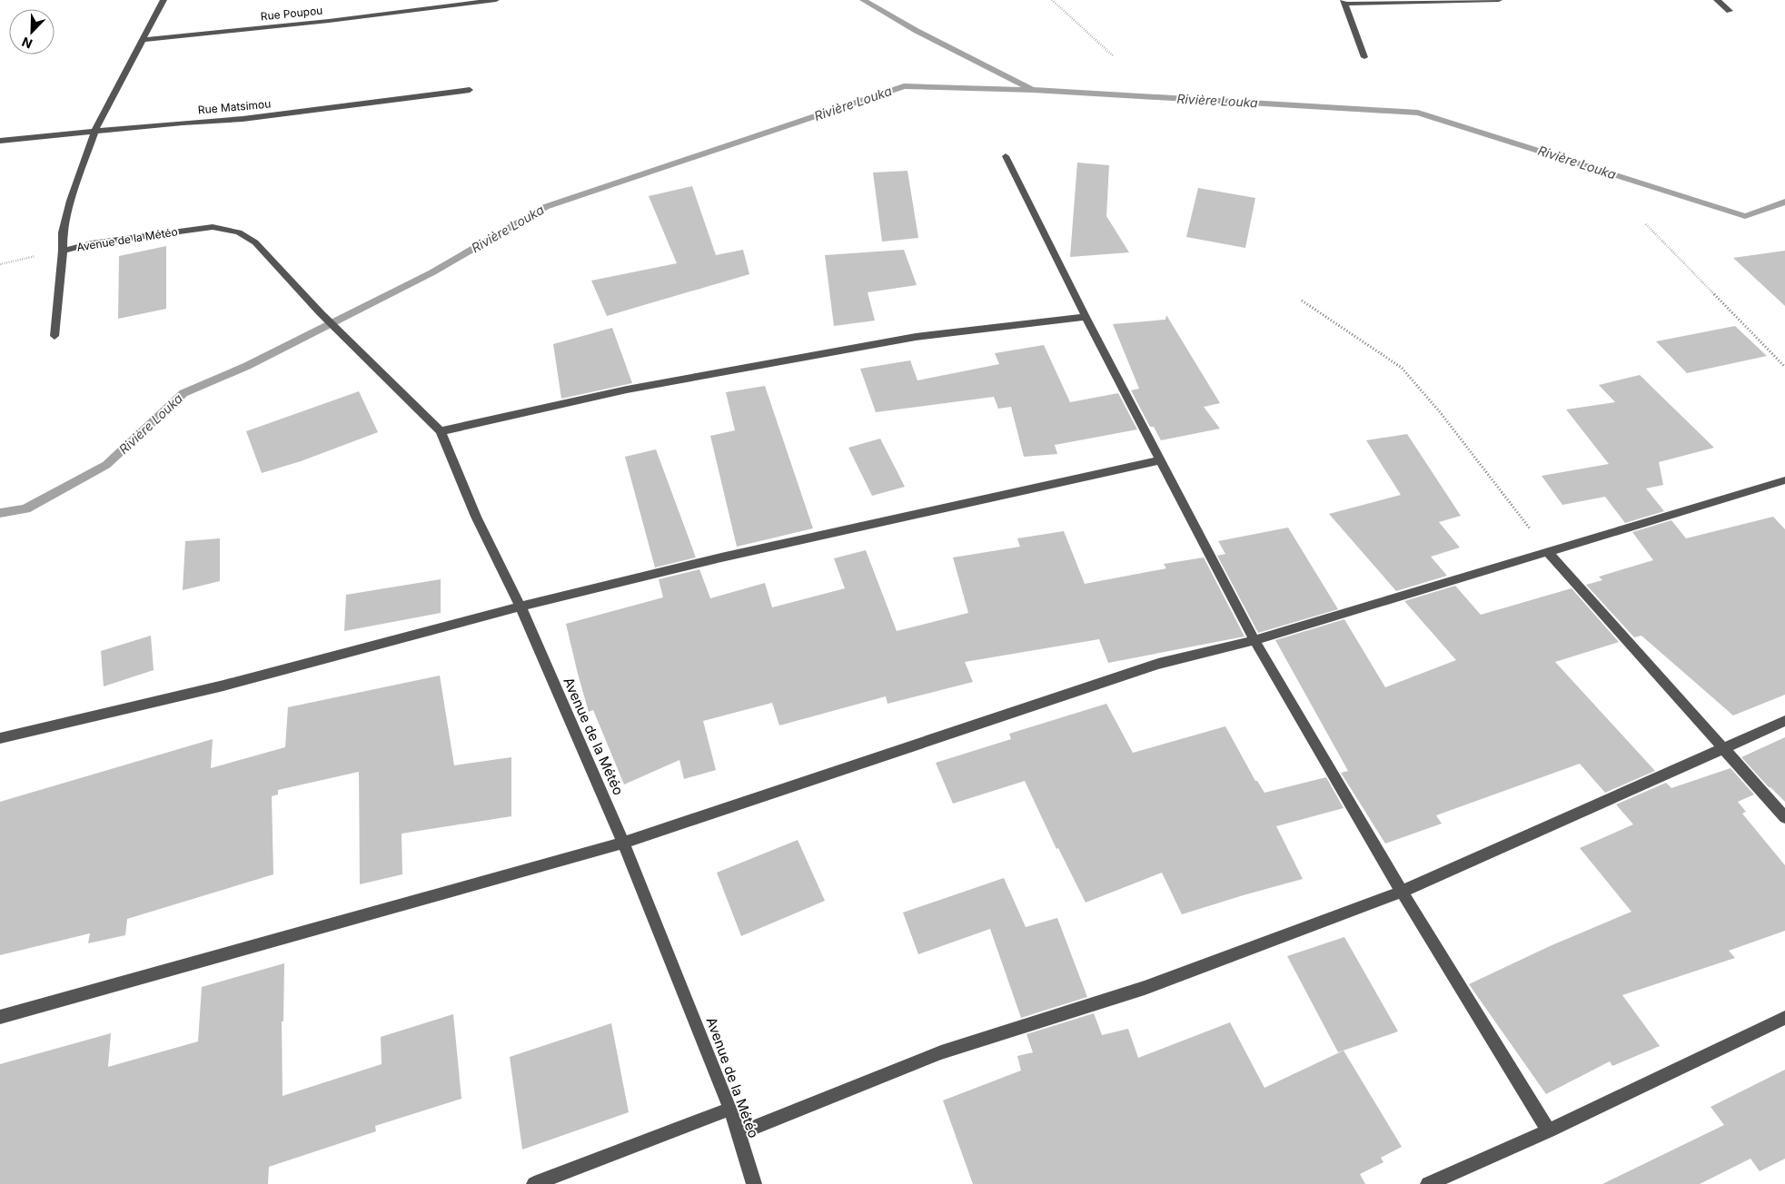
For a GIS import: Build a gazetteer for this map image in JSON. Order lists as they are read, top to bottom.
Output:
{
  "streets": {
    "street": ["Rue Poupou", "Rue Matsimou", "Avenue de la Météo"]
  },
  "crossings": [
    ["Rue Poupou", "Avenue de la Météo"],
    ["Rue Matsimou", "Avenue de la Météo"]
  ],
  "water": ["Rivière Louka"],
  "north": "bottom left"
}
